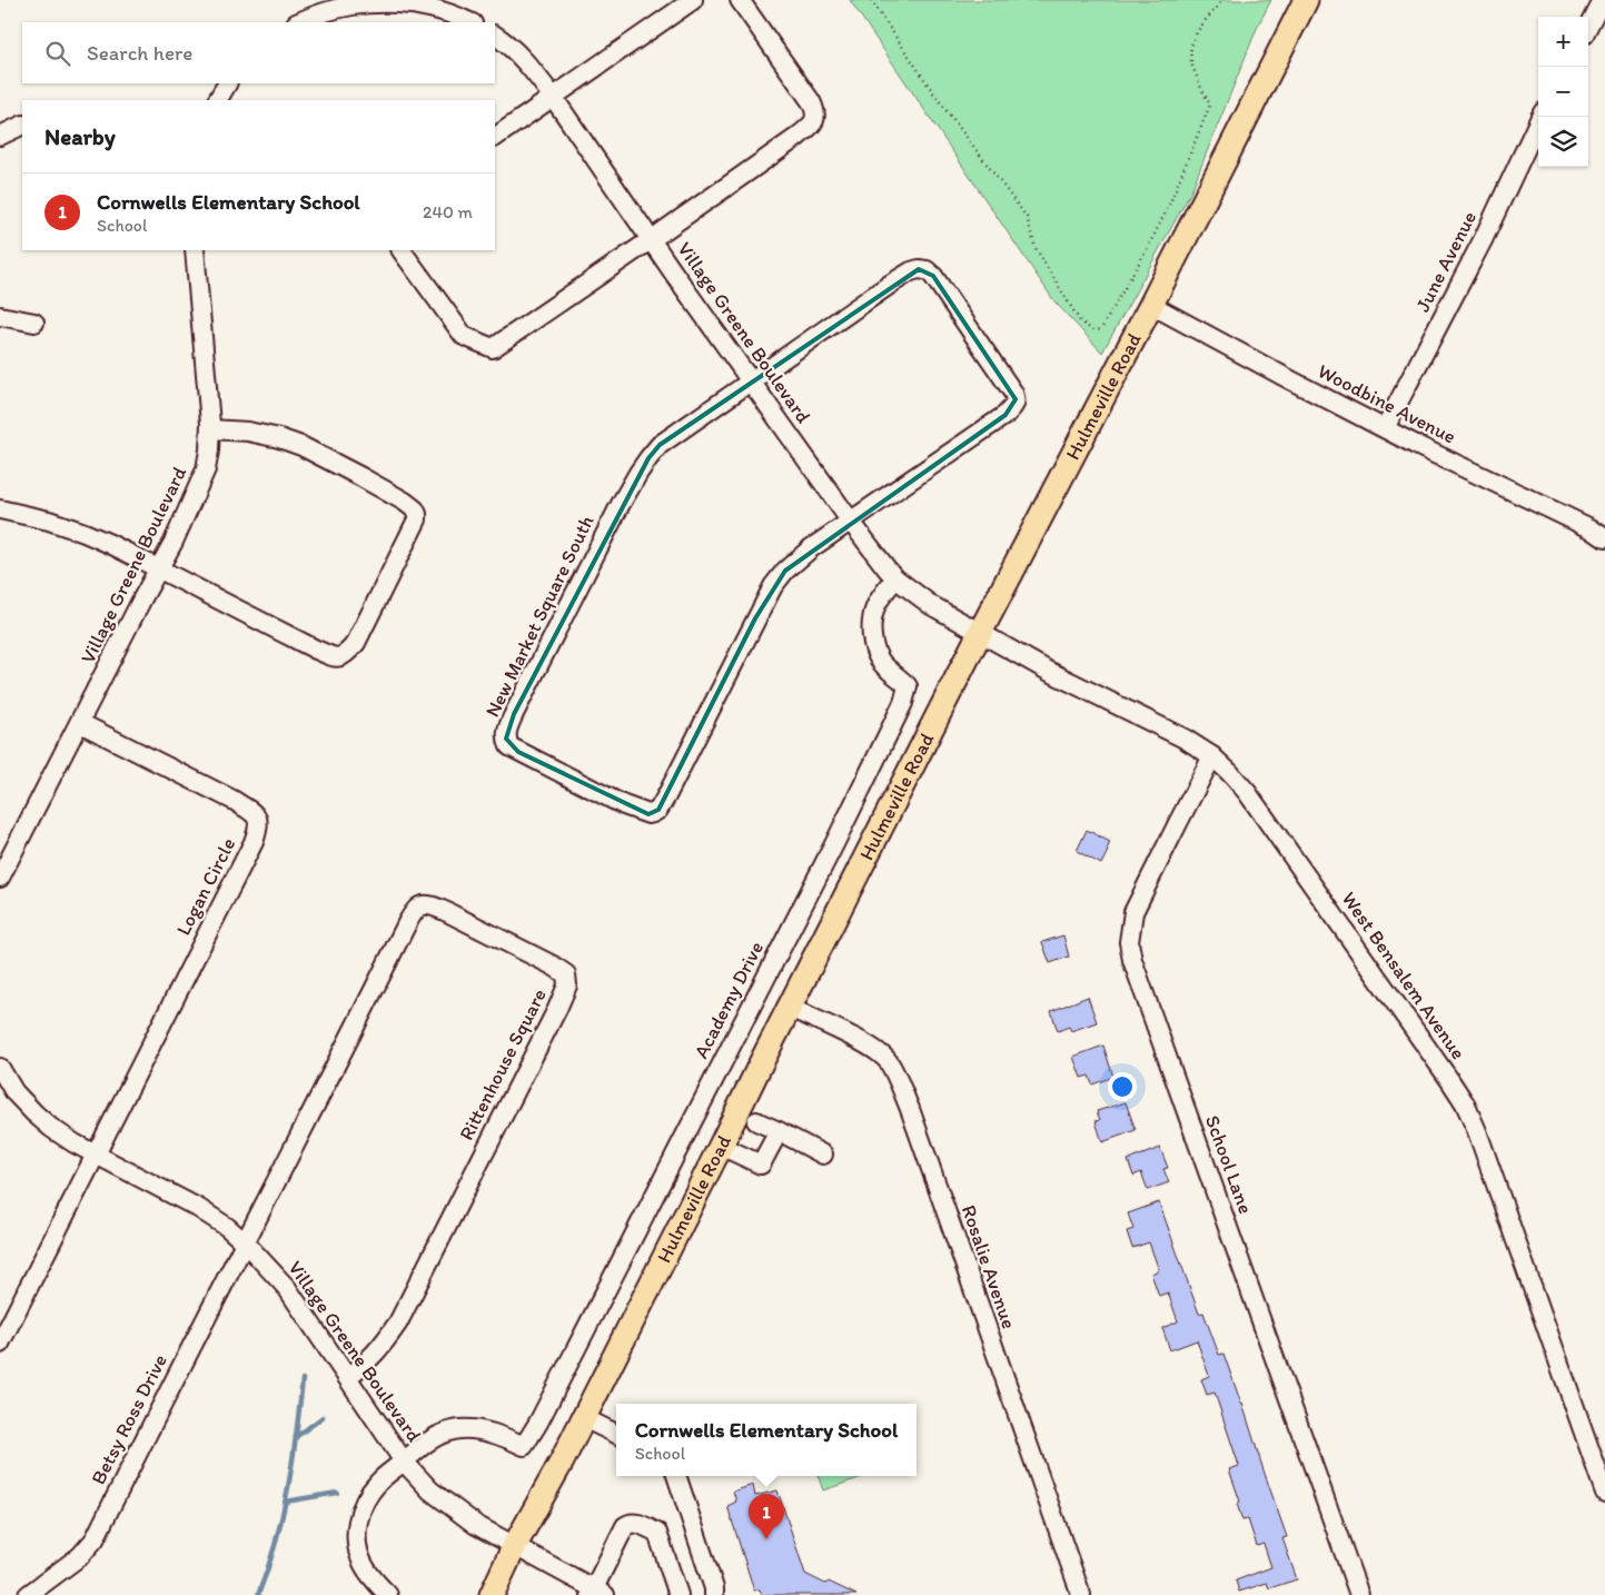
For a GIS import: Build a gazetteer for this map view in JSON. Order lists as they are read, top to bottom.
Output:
{
  "streets": {
    "main road": ["Hulmeville Road"],
    "street": [
      "June Avenue",
      "Village Greene Boulevard",
      "Woodbine Avenue",
      "New Market Square South",
      "Logan Circle",
      "West Bensalem Avenue",
      "Academy Drive",
      "Rittenhouse Square",
      "School Lane",
      "Rosalie Avenue",
      "Betsy Ross Drive"
    ]
  },
  "crossings": [
    ["June Avenue", "Woodbine Avenue"],
    ["Village Greene Boulevard", "Hulmeville Road"],
    ["Village Greene Boulevard", "New Market Square South"],
    ["Village Greene Boulevard", "Logan Circle"],
    ["Village Greene Boulevard", "West Bensalem Avenue"],
    ["Village Greene Boulevard", "Academy Drive"],
    ["Village Greene Boulevard", "Rittenhouse Square"],
    ["Village Greene Boulevard", "Betsy Ross Drive"],
    ["Hulmeville Road", "Woodbine Avenue"],
    ["Hulmeville Road", "West Bensalem Avenue"],
    ["Hulmeville Road", "Rosalie Avenue"],
    ["West Bensalem Avenue", "School Lane"],
    ["Rittenhouse Square", "Betsy Ross Drive"]
  ],
  "page": {
    "map_buttons": ["+", "−"],
    "search": "Search here",
    "heading": "Nearby",
    "list": [
      {
        "mark": "1",
        "name": "Cornwells Elementary School",
        "note": "School",
        "value": "240 m"
      }
    ],
    "popup": ["Cornwells Elementary School", "School"],
    "pins": "1"
  }
}
